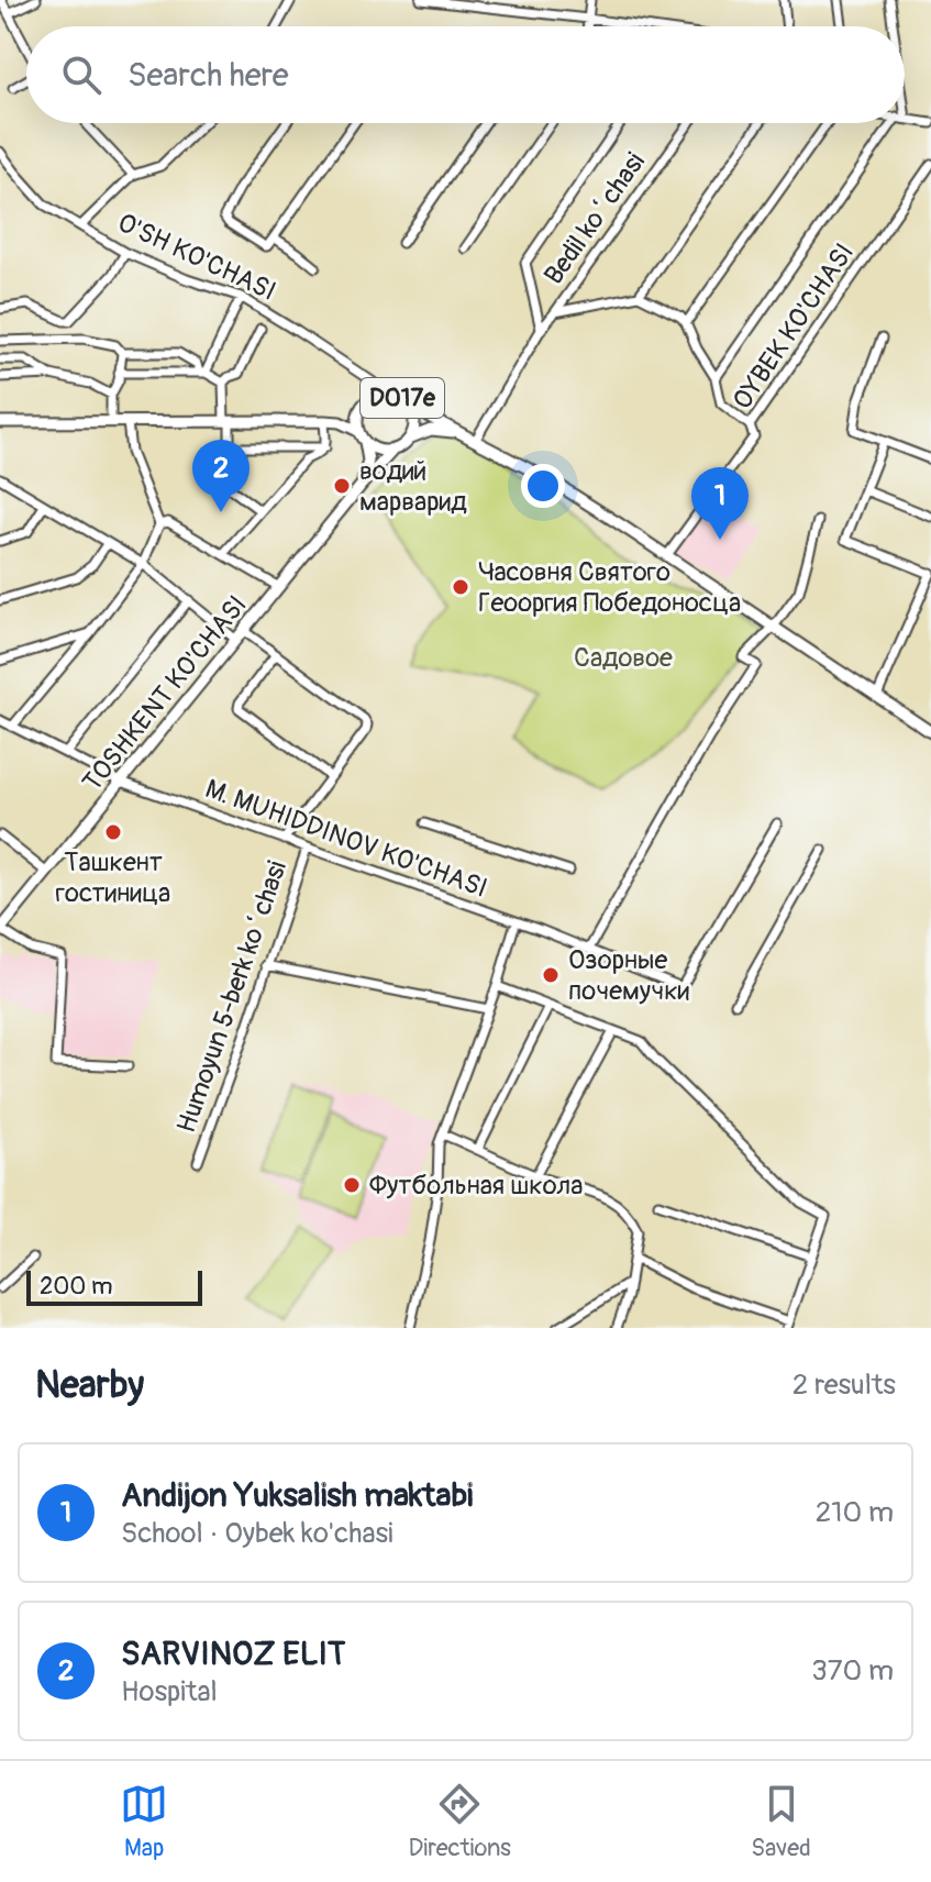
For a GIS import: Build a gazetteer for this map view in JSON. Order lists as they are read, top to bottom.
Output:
{
  "streets": {
    "main road": ["D017e", "TOSHKENT KO'CHASI"],
    "street": [
      "Bedil koʻchasi",
      "O'SH KO'CHASI",
      "OYBEK KO'CHASI",
      "M. MUHIDDINOV KO'CHASI",
      "Humoyun 5-berk koʻchasi"
    ]
  },
  "crossings": [
    ["Bedil koʻchasi", "D017e"],
    ["O'SH KO'CHASI", "D017e"],
    ["O'SH KO'CHASI", "TOSHKENT KO'CHASI"],
    ["OYBEK KO'CHASI", "D017e"],
    ["D017e", "TOSHKENT KO'CHASI"],
    ["TOSHKENT KO'CHASI", "M. MUHIDDINOV KO'CHASI"],
    ["M. MUHIDDINOV KO'CHASI", "Humoyun 5-berk koʻchasi"]
  ],
  "parks": ["Садовое"],
  "places": [
    "водий марварид",
    "Часовня Святого Геооргия Победоносца",
    "Ташкент гостиница",
    "Озорные почемучки",
    "Футбольная школа"
  ],
  "scale_bar": "200 m",
  "page": {
    "search": "Search here",
    "pins": ["2", "1"],
    "scale": "200 m",
    "heading": ["Nearby", "2 results"],
    "list": [
      {
        "mark": "1",
        "name": "Andijon Yuksalish maktabi",
        "note": "School · Oybek ko'chasi",
        "value": "210 m"
      },
      {
        "mark": "2",
        "name": "SARVINOZ ELIT",
        "note": "Hospital",
        "value": "370 m"
      }
    ],
    "nav": ["Map", "Directions", "Saved"]
  }
}
